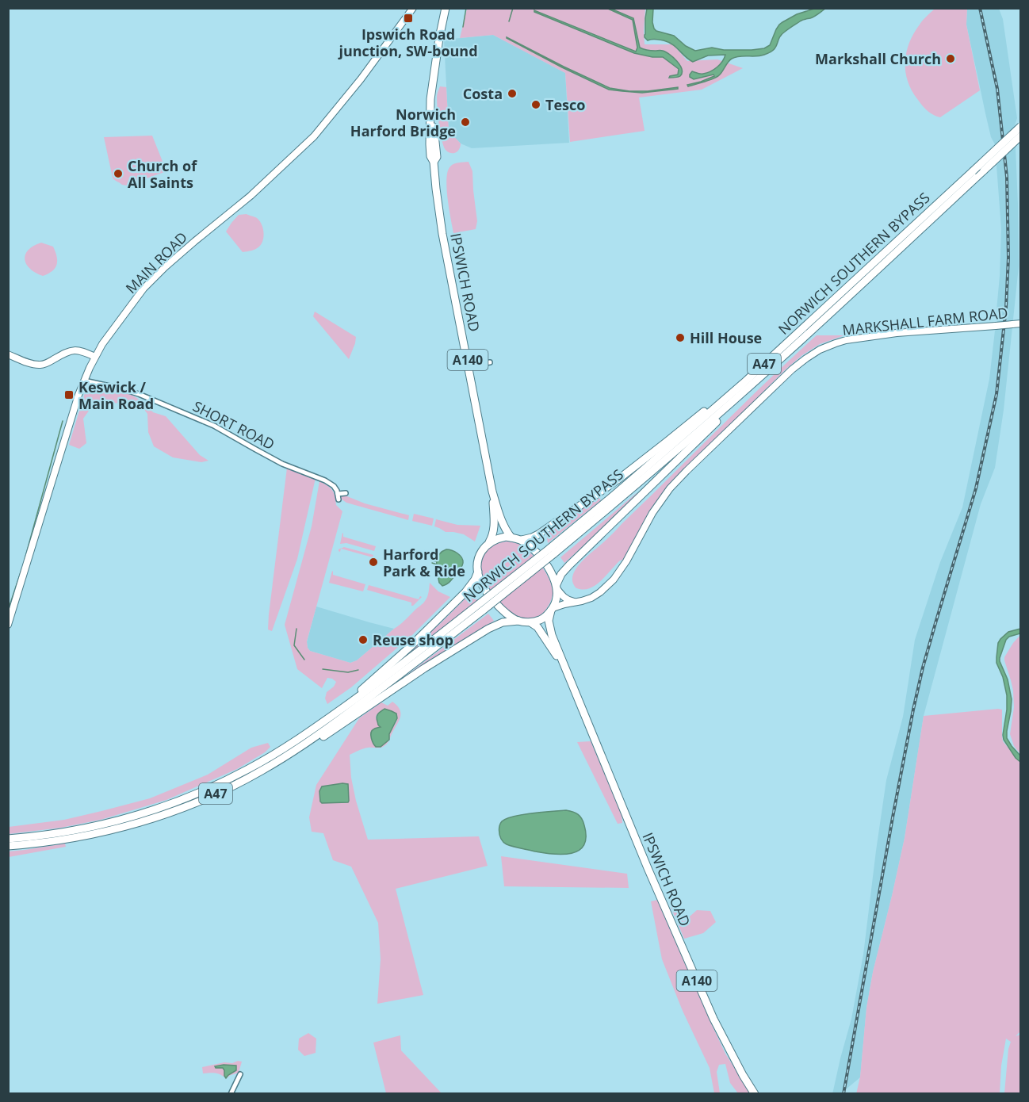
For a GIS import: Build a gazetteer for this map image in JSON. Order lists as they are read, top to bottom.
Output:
{
  "streets": {
    "highway": [
      "NORWICH SOUTHERN BYPASS",
      "IPSWICH ROAD",
      "A140",
      "A47"
    ],
    "main road": ["MAIN ROAD", "MARKSHALL FARM ROAD"],
    "street": ["SHORT ROAD"]
  },
  "crossings": [
    ["MAIN ROAD", "SHORT ROAD"],
    ["NORWICH SOUTHERN BYPASS", "A47"],
    ["IPSWICH ROAD", "MARKSHALL FARM ROAD"],
    ["IPSWICH ROAD", "A47"],
    ["MARKSHALL FARM ROAD", "A47"]
  ],
  "places": {
    "transit": ["Ipswich Road junction, SW-bound", "Keswick / Main Road"],
    "other": [
      "Markshall Church",
      "Costa",
      "Tesco",
      "Norwich Harford Bridge",
      "Church of All Saints",
      "Hill House",
      "Harford Park & Ride",
      "Reuse shop"
    ]
  }
}
